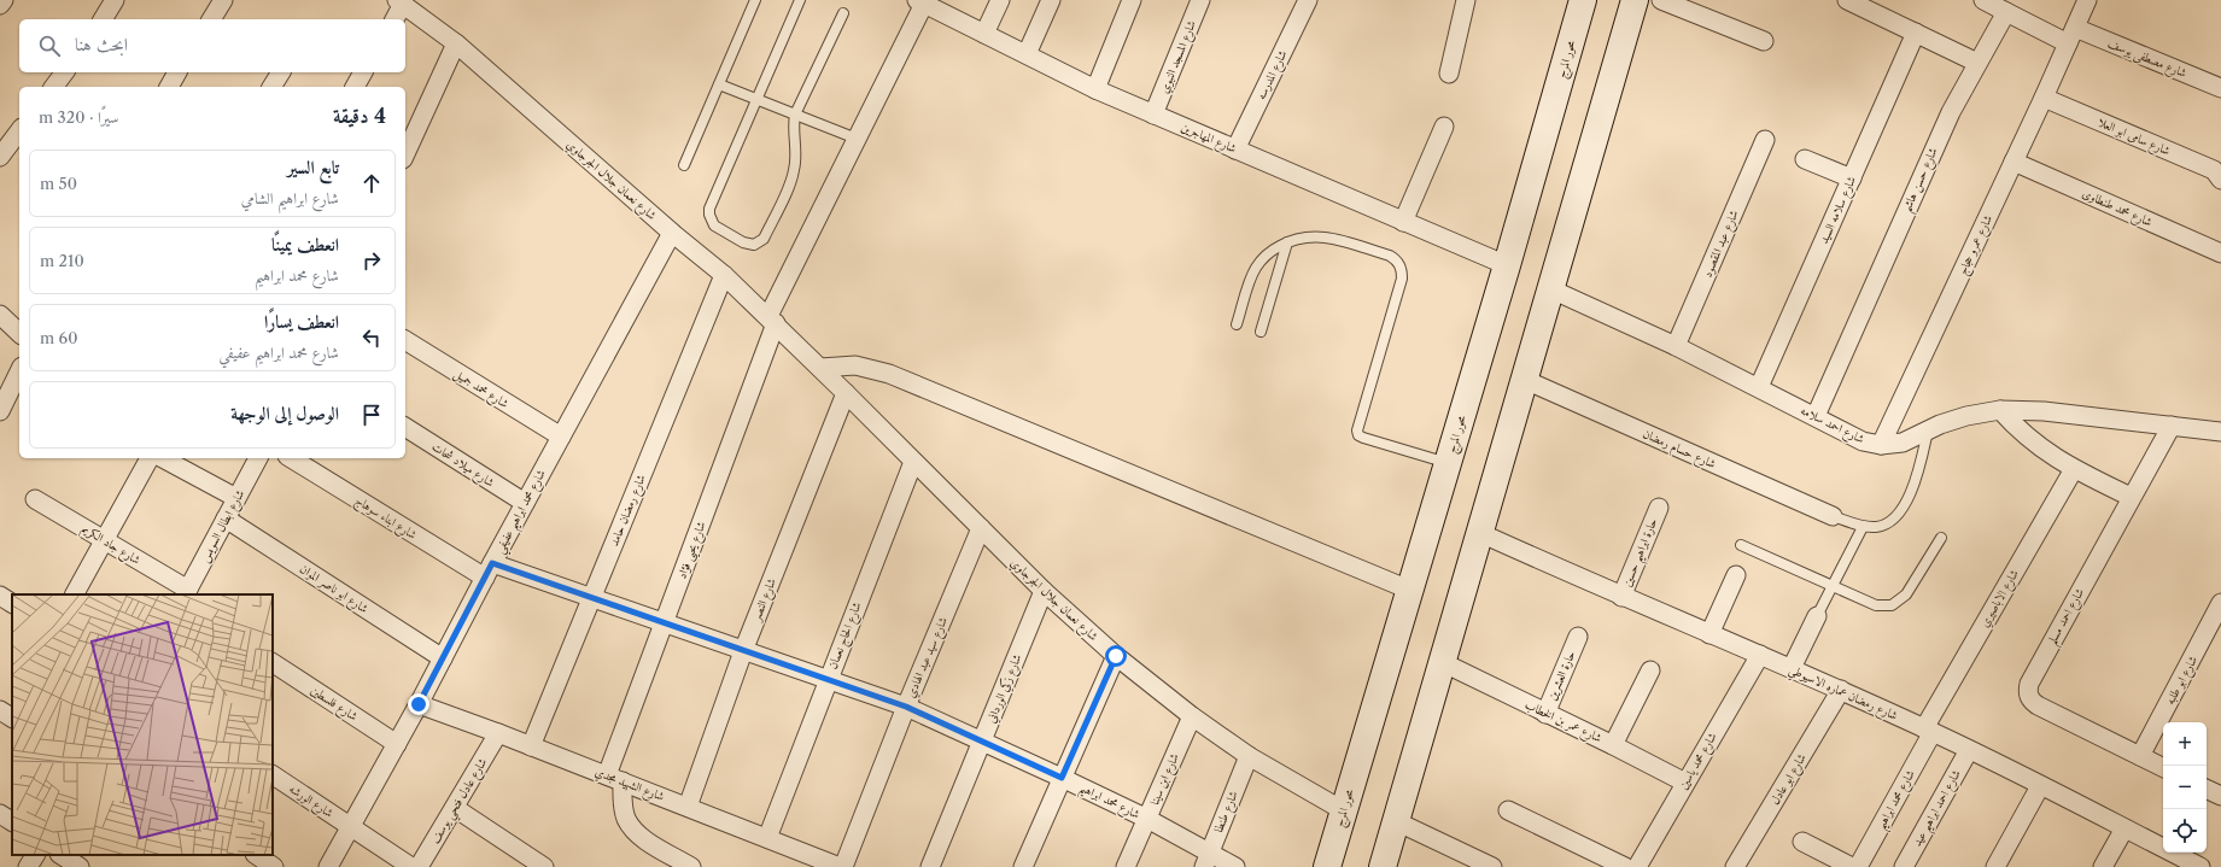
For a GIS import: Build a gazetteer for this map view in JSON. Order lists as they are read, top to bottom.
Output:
{
  "streets": {
    "main road": ["محور المرج"],
    "street": [
      "شارع المسجد النبوي",
      "شارع مصطفى يوسف",
      "شارع المدرسه",
      "شارع سامى ابو العلا",
      "شارع المهاجرين",
      "شارع نعمان جلال الجرجاوي",
      "شارع حسن هاشم",
      "شارع محمد طنطاوى",
      "شارع سلامه السيد",
      "شارع عبد المقصود",
      "شارع عمرو حجاج",
      "شارع محمد جميل",
      "شارع احمد سلامه",
      "شارع حسام رمضان",
      "شارع ميلاد شحات",
      "شارع رمضان حامد",
      "شارع محمد ابراهيم عفيفي",
      "شارع ابناء سوهاج",
      "شارع ابطال السويس",
      "شارع جاد الكريم",
      "شارع يحيى فؤاد",
      "حارة ابراهيم حسين",
      "شارع ابو ناصر الموان",
      "شارع الاباصيري",
      "شارع النصر",
      "شارع احمد مسلم",
      "شارع الحاج نعمان",
      "شارع سيد عبد الهادي",
      "حارة العشرين",
      "شارع ابو طلبه",
      "شارع زكي الورداني",
      "شارع رمضان عماره الاسيوطي",
      "شارع فلسطين",
      "شارع عمر بن الخطاب",
      "شارع محمد ياسين",
      "شارع ابن سينا",
      "شارع ابو عادل",
      "شارع الشهيد مجدي",
      "شارع محمد ابراهيم",
      "شارع الورشه",
      "شارع عادل فتحي يوسف",
      "شارع احمد ابراهيم عيد",
      "شارع طنطا"
    ]
  },
  "crossings": [
    ["شارع المسجد النبوي", "شارع المهاجرين"],
    ["شارع مصطفى يوسف", "شارع عمرو حجاج"],
    ["محور المرج", "شارع المهاجرين"],
    ["محور المرج", "شارع نعمان جلال الجرجاوي"],
    ["شارع المدرسه", "شارع المهاجرين"],
    ["شارع سامى ابو العلا", "شارع عمرو حجاج"],
    ["شارع المهاجرين", "شارع يحيى فؤاد"],
    ["شارع نعمان جلال الجرجاوي", "شارع رمضان حامد"],
    ["شارع نعمان جلال الجرجاوي", "شارع محمد ابراهيم عفيفي"],
    ["شارع نعمان جلال الجرجاوي", "شارع يحيى فؤاد"],
    ["شارع نعمان جلال الجرجاوي", "شارع النصر"],
    ["شارع نعمان جلال الجرجاوي", "شارع الحاج نعمان"],
    ["شارع نعمان جلال الجرجاوي", "شارع سيد عبد الهادي"],
    ["شارع نعمان جلال الجرجاوي", "شارع زكي الورداني"],
    ["شارع نعمان جلال الجرجاوي", "شارع ابن سينا"],
    ["شارع نعمان جلال الجرجاوي", "شارع طنطا"],
    ["شارع حسن هاشم", "شارع احمد سلامه"],
    ["شارع محمد طنطاوى", "شارع عمرو حجاج"],
    ["شارع سلامه السيد", "شارع احمد سلامه"],
    ["شارع عبد المقصود", "شارع احمد سلامه"],
    ["شارع عمرو حجاج", "شارع احمد سلامه"],
    ["شارع محمد جميل", "شارع محمد ابراهيم عفيفي"],
    ["شارع احمد سلامه", "شارع احمد مسلم"],
    ["شارع ميلاد شحات", "شارع محمد ابراهيم عفيفي"],
    ["شارع رمضان حامد", "شارع الشهيد مجدي"],
    ["شارع رمضان حامد", "شارع محمد ابراهيم"],
    ["شارع محمد ابراهيم عفيفي", "شارع ابناء سوهاج"],
    ["شارع محمد ابراهيم عفيفي", "شارع ابو ناصر الموان"],
    ["شارع محمد ابراهيم عفيفي", "شارع فلسطين"],
    ["شارع محمد ابراهيم عفيفي", "شارع الشهيد مجدي"],
    ["شارع محمد ابراهيم عفيفي", "شارع محمد ابراهيم"],
    ["شارع محمد ابراهيم عفيفي", "شارع الورشه"],
    ["شارع ابناء سوهاج", "شارع محمد ابراهيم"],
    ["شارع ابطال السويس", "شارع جاد الكريم"],
    ["شارع ابطال السويس", "شارع ابو ناصر الموان"],
    ["شارع يحيى فؤاد", "شارع الشهيد مجدي"],
    ["شارع يحيى فؤاد", "شارع محمد ابراهيم"],
    ["حارة ابراهيم حسين", "شارع رمضان عماره الاسيوطي"],
    ["شارع الاباصيري", "شارع رمضان عماره الاسيوطي"],
    ["شارع الاباصيري", "شارع محمد ابراهيم"],
    ["شارع النصر", "شارع الشهيد مجدي"],
    ["شارع النصر", "شارع محمد ابراهيم"],
    ["شارع احمد مسلم", "شارع ابو طلبه"],
    ["شارع الحاج نعمان", "شارع الشهيد مجدي"],
    ["شارع الحاج نعمان", "شارع محمد ابراهيم"],
    ["شارع سيد عبد الهادي", "شارع الشهيد مجدي"],
    ["شارع سيد عبد الهادي", "شارع محمد ابراهيم"],
    ["حارة العشرين", "شارع عمر بن الخطاب"],
    ["شارع زكي الورداني", "شارع محمد ابراهيم"],
    ["شارع رمضان عماره الاسيوطي", "شارع محمد ياسين"],
    ["شارع رمضان عماره الاسيوطي", "شارع ابو عادل"],
    ["شارع رمضان عماره الاسيوطي", "شارع محمد ابراهيم"],
    ["شارع رمضان عماره الاسيوطي", "شارع احمد ابراهيم عيد"],
    ["شارع عمر بن الخطاب", "شارع محمد ياسين"],
    ["شارع ابن سينا", "شارع محمد ابراهيم"],
    ["شارع الشهيد مجدي", "شارع عادل فتحي يوسف"],
    ["شارع محمد ابراهيم", "شارع طنطا"]
  ],
  "page": {
    "search": "ابحث هنا",
    "heading": ["4 دقيقة", "سيرًا · 320 m"],
    "list": [
      ["تابع السير", "شارع ابراهيم الشامي", "50 m"],
      ["انعطف يمينًا", "شارع محمد ابراهيم", "210 m"],
      ["انعطف يسارًا", "شارع محمد ابراهيم عفيفي", "60 m"],
      "الوصول إلى الوجهة"
    ],
    "map_buttons": ["+", "−"]
  }
}
